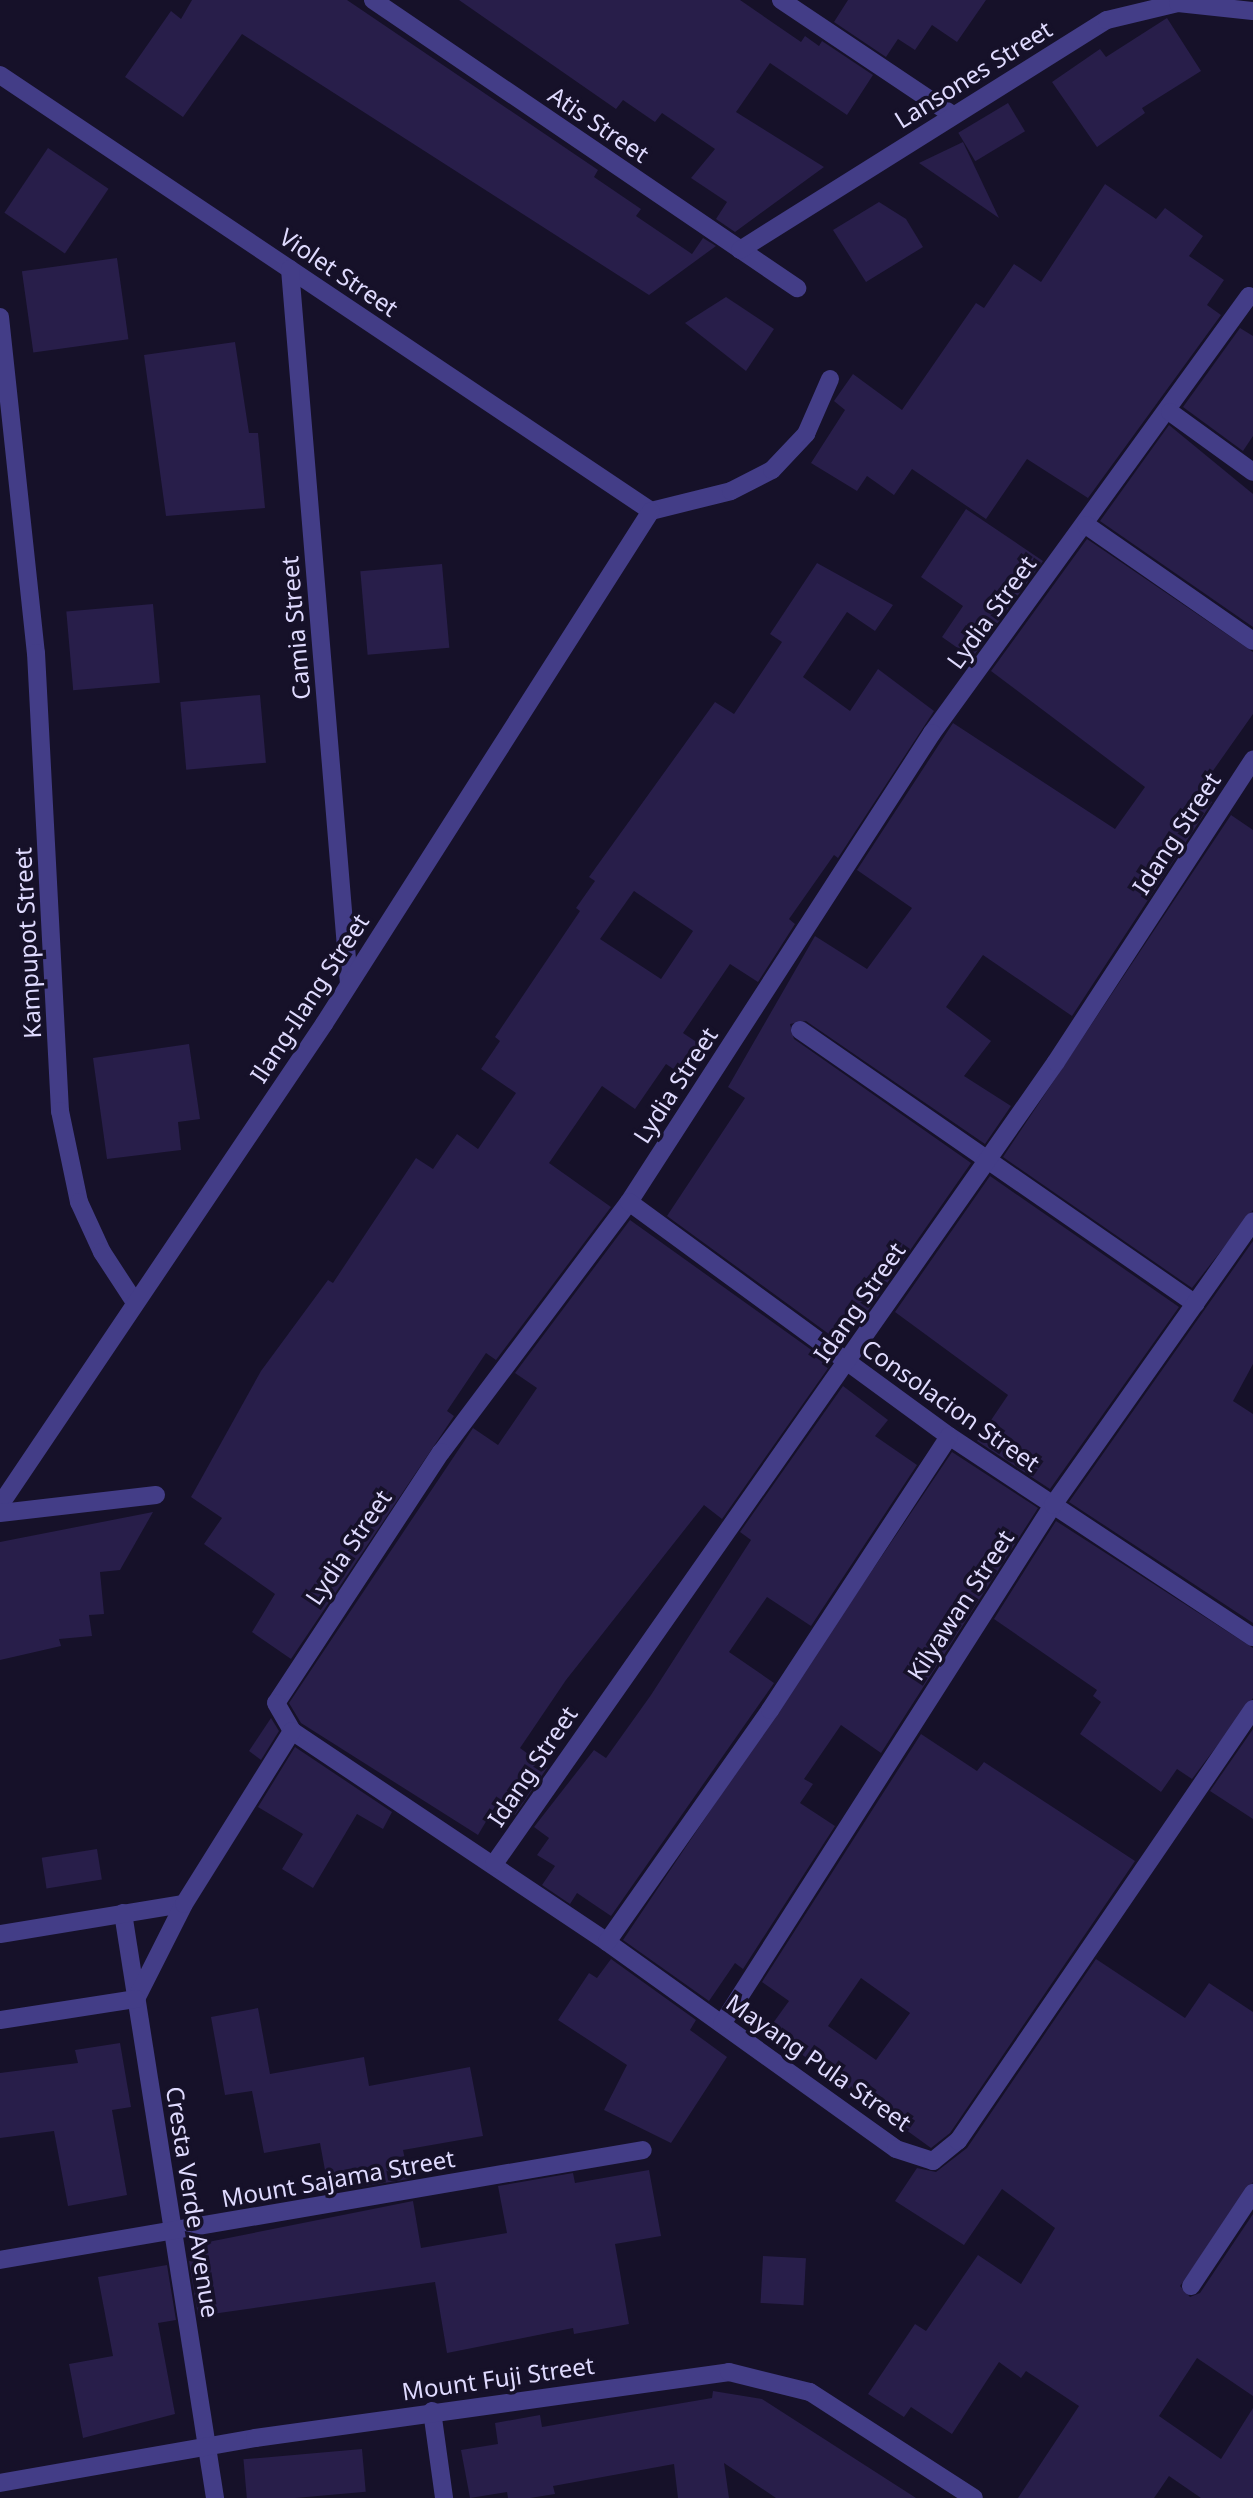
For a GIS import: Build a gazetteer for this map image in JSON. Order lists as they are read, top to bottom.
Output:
{
  "streets": {
    "street": [
      "Lansones Street",
      "Atis Street",
      "Violet Street",
      "Lydia Street",
      "Camia Street",
      "Idang Street",
      "Kampupot Street",
      "Ilang-Ilang Street",
      "Consolacion Street",
      "Kilyawan Street",
      "Mayang Pula Street",
      "Mount Sajama Street",
      "Cresta Verde Avenue",
      "Mount Fuji Street"
    ]
  },
  "crossings": [
    ["Lansones Street", "Atis Street"],
    ["Violet Street", "Camia Street"],
    ["Violet Street", "Ilang-Ilang Street"],
    ["Lydia Street", "Consolacion Street"],
    ["Lydia Street", "Mayang Pula Street"],
    ["Camia Street", "Ilang-Ilang Street"],
    ["Idang Street", "Consolacion Street"],
    ["Idang Street", "Mayang Pula Street"],
    ["Kampupot Street", "Ilang-Ilang Street"],
    ["Consolacion Street", "Kilyawan Street"],
    ["Kilyawan Street", "Mayang Pula Street"],
    ["Mount Sajama Street", "Cresta Verde Avenue"],
    ["Cresta Verde Avenue", "Mount Fuji Street"]
  ]
}
